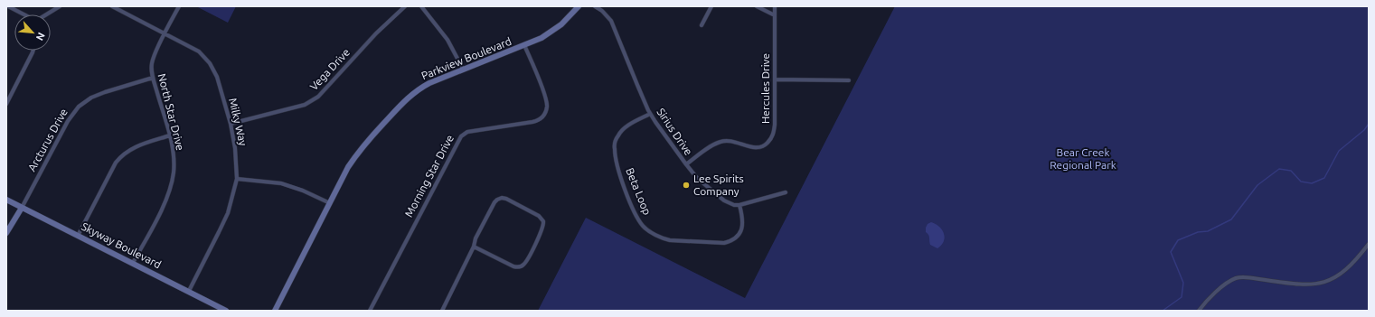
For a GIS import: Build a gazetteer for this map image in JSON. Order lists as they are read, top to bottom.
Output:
{
  "streets": {
    "street": [
      "Parkview Boulevard",
      "Vega Drive",
      "Hercules Drive",
      "North Star Drive",
      "Milky Way",
      "Sirius Drive",
      "Arcturus Drive",
      "Morning Star Drive",
      "Beta Loop",
      "Skyway Boulevard"
    ]
  },
  "crossings": [
    ["Parkview Boulevard", "Morning Star Drive"],
    ["Vega Drive", "Milky Way"],
    ["Hercules Drive", "Sirius Drive"],
    ["North Star Drive", "Milky Way"],
    ["North Star Drive", "Arcturus Drive"],
    ["North Star Drive", "Skyway Boulevard"],
    ["Milky Way", "Skyway Boulevard"],
    ["Sirius Drive", "Beta Loop"],
    ["Arcturus Drive", "Skyway Boulevard"]
  ],
  "parks": ["Bear Creek Regional Park"],
  "places": ["Lee Spirits Company"],
  "north": "bottom right"
}
